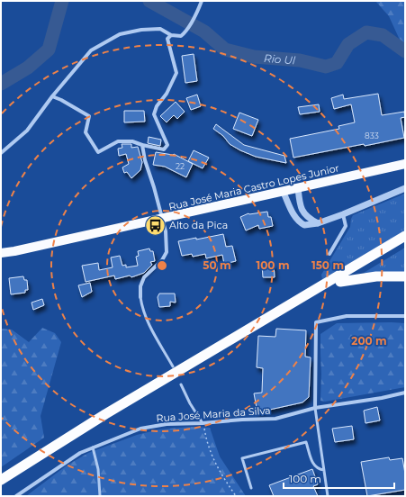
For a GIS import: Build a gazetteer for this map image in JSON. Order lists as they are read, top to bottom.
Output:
{
  "streets": {
    "main road": ["Rua José Maria Castro Lopes Junior"],
    "street": ["Rua José Maria da Silva"]
  },
  "water": ["Rio Ul"],
  "places": {
    "bus stop": ["Alto da Pica"]
  },
  "house_numbers": ["833", "22"],
  "scale_bar": "100 m",
  "rings": [
    "50 m",
    "100 m",
    "150 m",
    "200 m"
  ]
}
